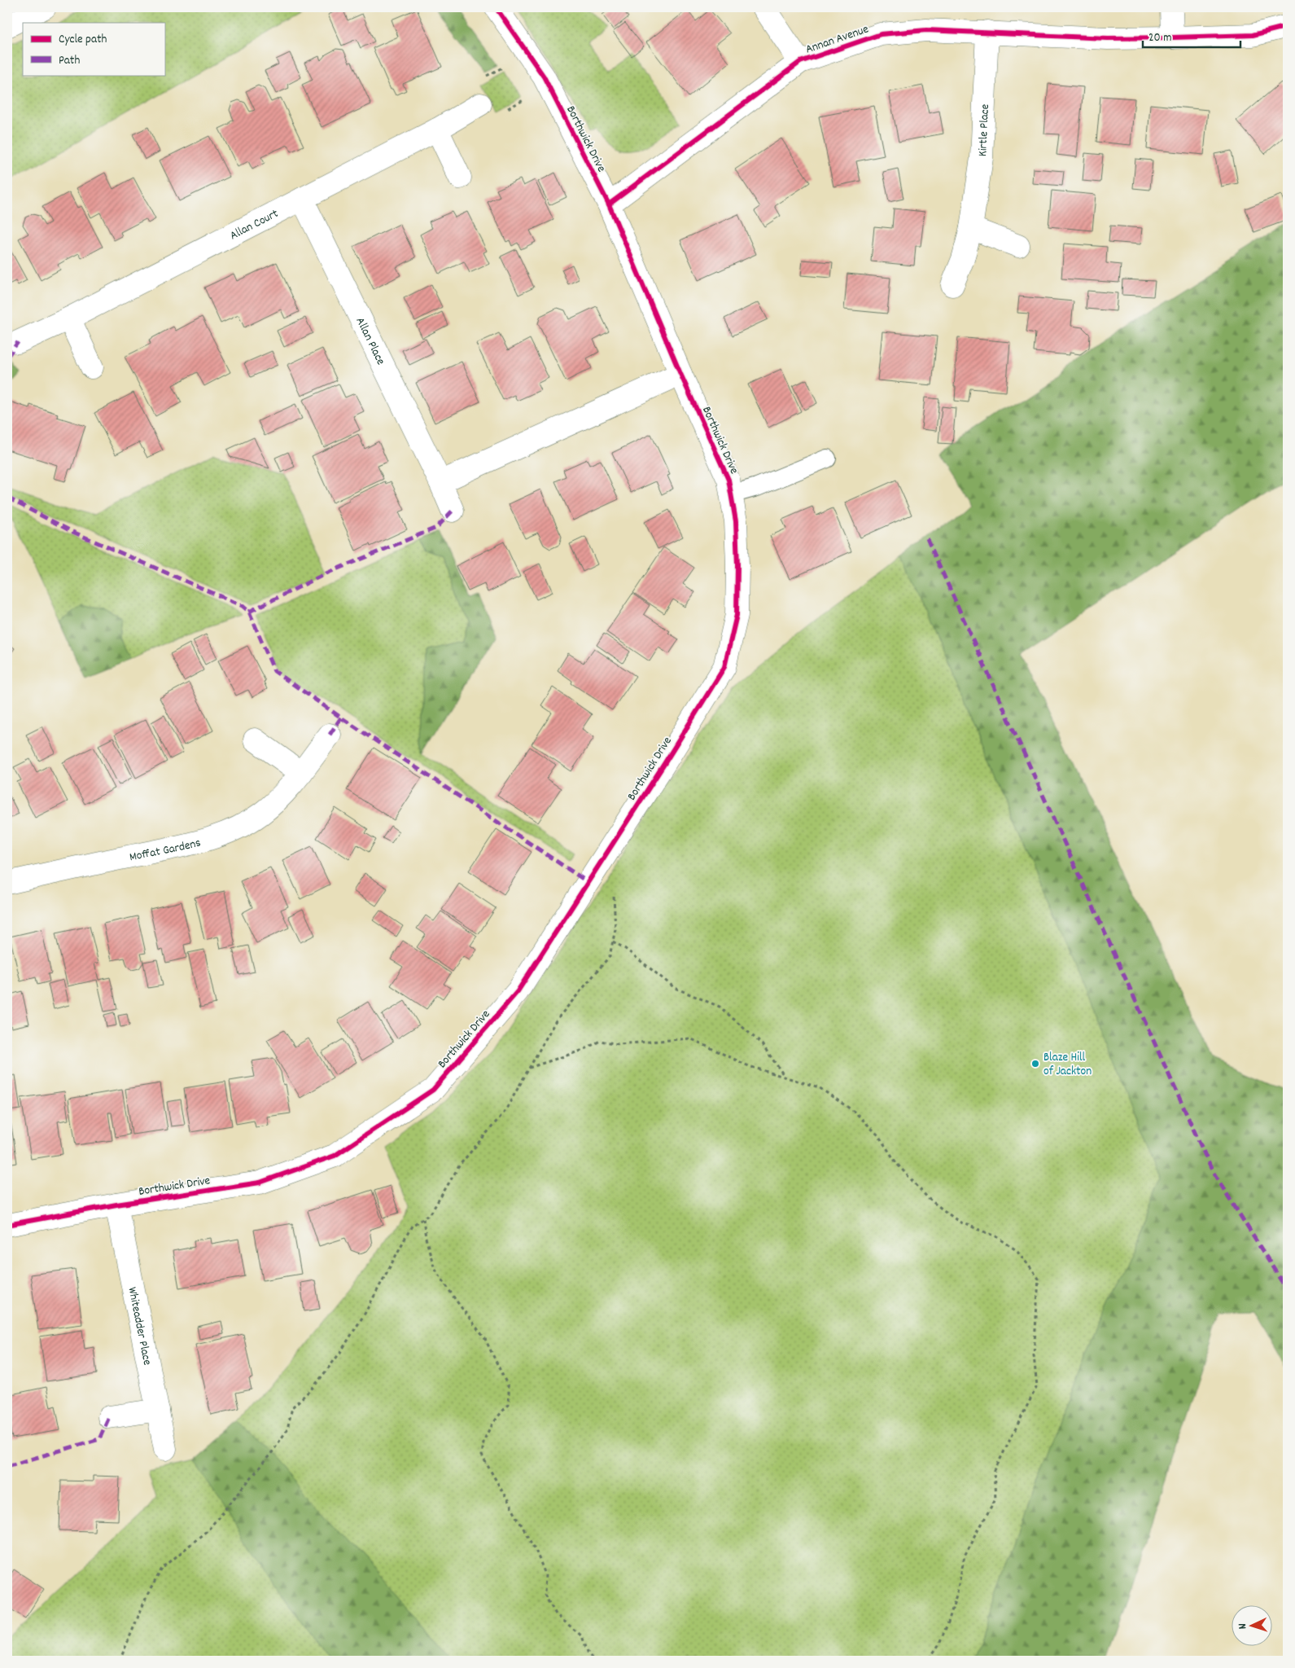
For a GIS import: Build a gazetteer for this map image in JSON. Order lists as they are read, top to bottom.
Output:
{
  "streets": {
    "street": [
      "Annan Avenue",
      "Kirtle Place",
      "Borthwick Drive",
      "Allan Court",
      "Allan Place",
      "Moffat Gardens",
      "Whiteadder Place"
    ]
  },
  "crossings": [
    ["Annan Avenue", "Kirtle Place"],
    ["Annan Avenue", "Borthwick Drive"],
    ["Borthwick Drive", "Whiteadder Place"],
    ["Allan Court", "Allan Place"]
  ],
  "places": ["Blaze Hill of Jackton"],
  "legend": ["Cycle path", "Path"],
  "scale_bar": "20 m",
  "north": "left"
}
